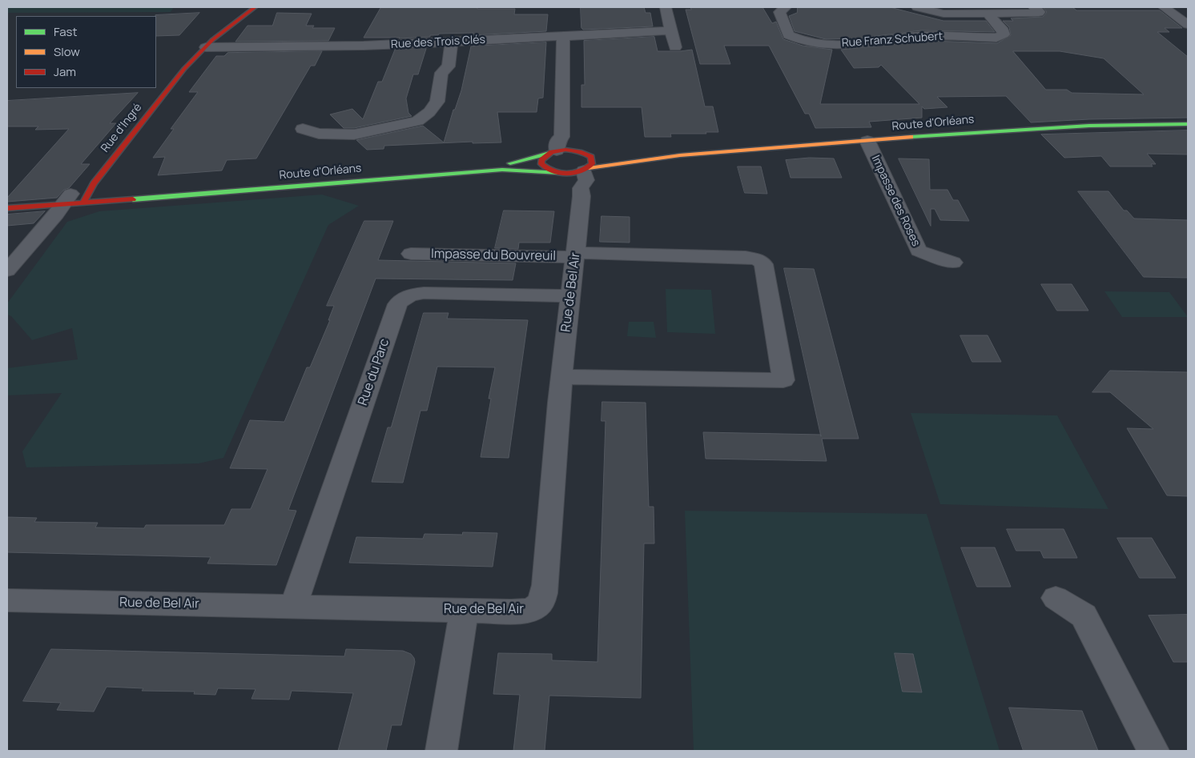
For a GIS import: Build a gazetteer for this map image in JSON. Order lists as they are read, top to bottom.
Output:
{
  "streets": {
    "main road": ["Route d'Orléans", "Rue d'Ingré"],
    "street": [
      "Rue Franz Schubert",
      "Rue des Trois Clés",
      "Impasse des Roses",
      "Impasse du Bouvreuil",
      "Rue de Bel Air",
      "Rue du Parc"
    ]
  },
  "crossings": [
    ["Rue des Trois Clés", "Rue d'Ingré"],
    ["Route d'Orléans", "Rue d'Ingré"],
    ["Route d'Orléans", "Impasse des Roses"],
    ["Route d'Orléans", "Rue de Bel Air"],
    ["Impasse du Bouvreuil", "Rue de Bel Air"],
    ["Rue de Bel Air", "Rue du Parc"]
  ],
  "legend": ["Fast", "Slow", "Jam"]
}
